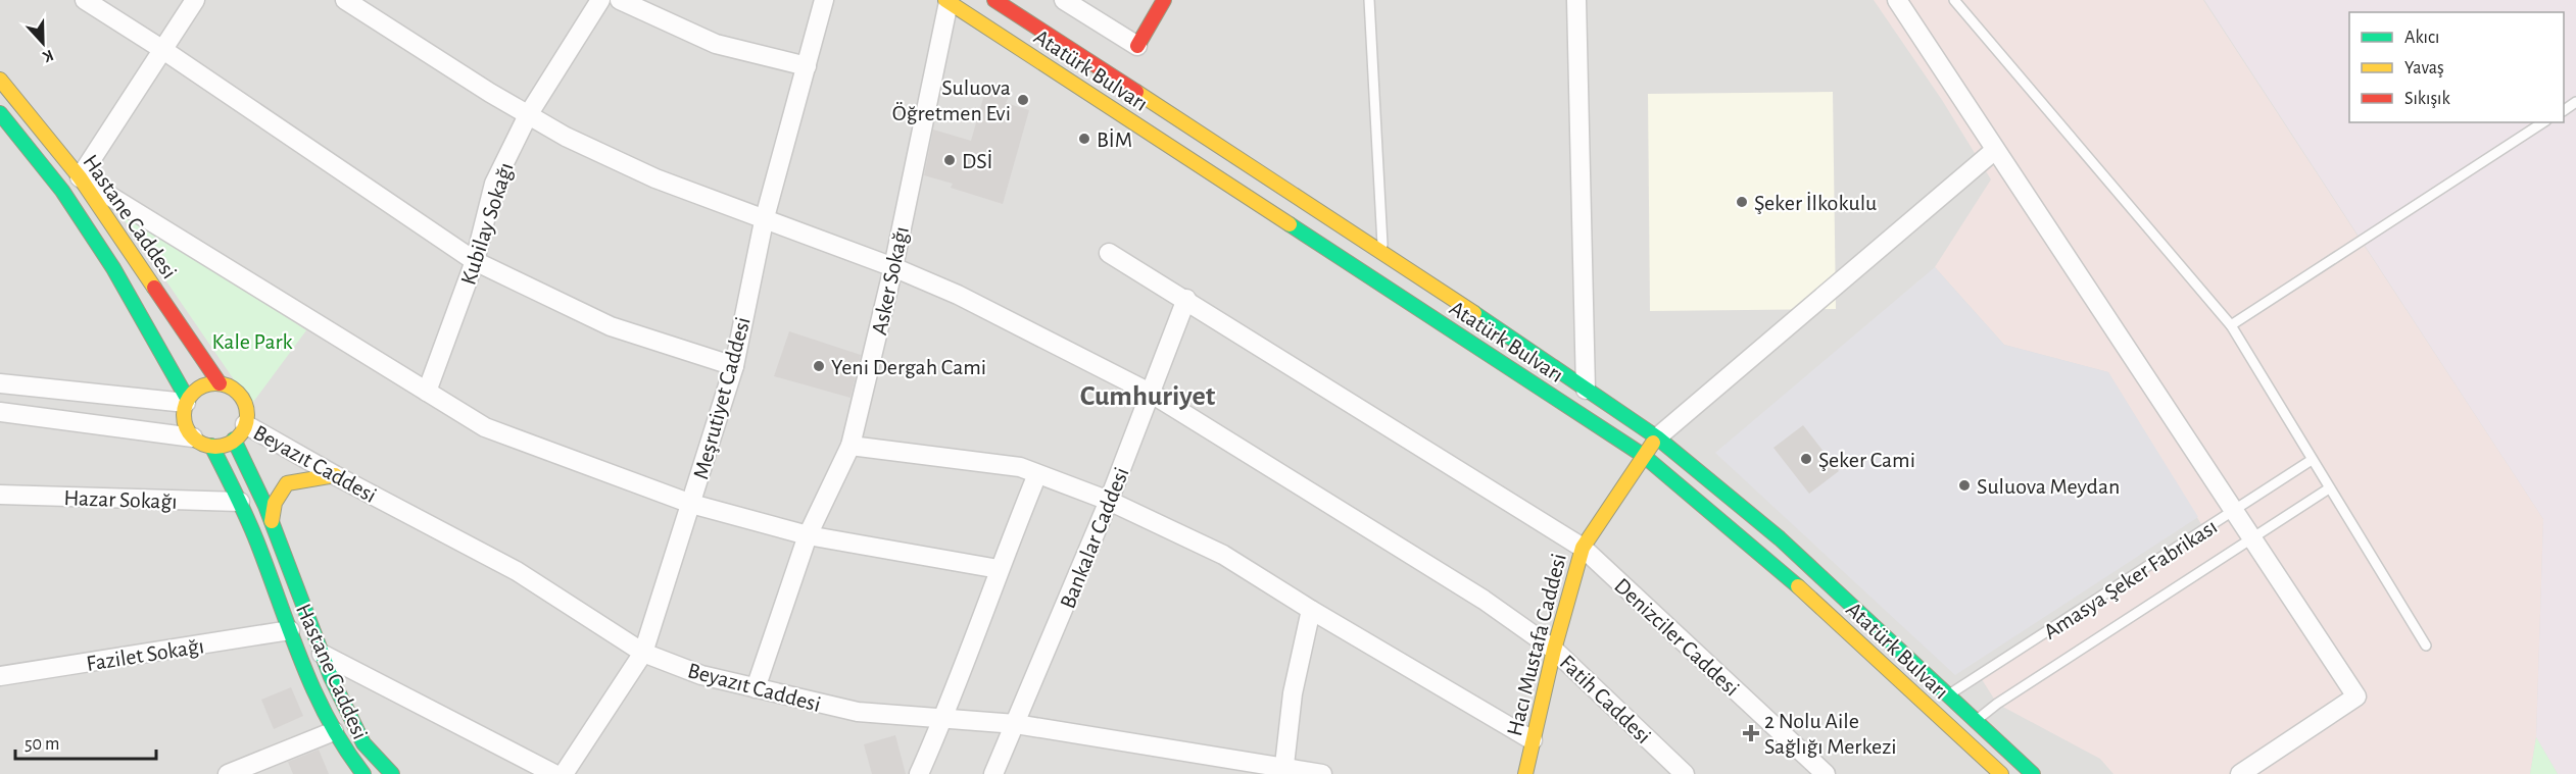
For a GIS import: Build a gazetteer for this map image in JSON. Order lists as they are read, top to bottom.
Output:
{
  "streets": {
    "main road": ["Atatürk Bulvarı", "Hastane Caddesi", "Hacı Mustafa Caddesi"],
    "street": [
      "Kubilay Sokağı",
      "Asker Sokağı",
      "Meşrutiyet Caddesi",
      "Beyazıt Caddesi",
      "Hazar Sokağı",
      "Bankalar Caddesi",
      "Denizciler Caddesi",
      "Fazilet Sokağı",
      "Fatih Caddesi"
    ],
    "lane": ["Amasya Şeker Fabrikası"]
  },
  "crossings": [
    ["Atatürk Bulvarı", "Asker Sokağı"],
    ["Atatürk Bulvarı", "Amasya Şeker Fabrikası"],
    ["Atatürk Bulvarı", "Hacı Mustafa Caddesi"],
    ["Hastane Caddesi", "Beyazıt Caddesi"],
    ["Hastane Caddesi", "Hazar Sokağı"],
    ["Hastane Caddesi", "Fazilet Sokağı"],
    ["Kubilay Sokağı", "Fatih Caddesi"],
    ["Asker Sokağı", "Beyazıt Caddesi"],
    ["Asker Sokağı", "Fatih Caddesi"],
    ["Meşrutiyet Caddesi", "Beyazıt Caddesi"],
    ["Meşrutiyet Caddesi", "Fatih Caddesi"],
    ["Beyazıt Caddesi", "Bankalar Caddesi"],
    ["Bankalar Caddesi", "Denizciler Caddesi"],
    ["Bankalar Caddesi", "Fatih Caddesi"],
    ["Denizciler Caddesi", "Hacı Mustafa Caddesi"],
    ["Hacı Mustafa Caddesi", "Fatih Caddesi"]
  ],
  "districts": ["Cumhuriyet"],
  "parks": ["Kale Park"],
  "places": {
    "other": [
      "Suluova Öğretmen Evi",
      "BİM",
      "DSİ",
      "Şeker İlkokulu",
      "Yeni Dergah Cami",
      "Şeker Cami",
      "Suluova Meydan"
    ],
    "health": ["2 Nolu Aile Sağlığı Merkezi"]
  },
  "legend": ["Akıcı", "Yavaş", "Sıkışık"],
  "scale_bar": "50 m",
  "north": "bottom"
}
